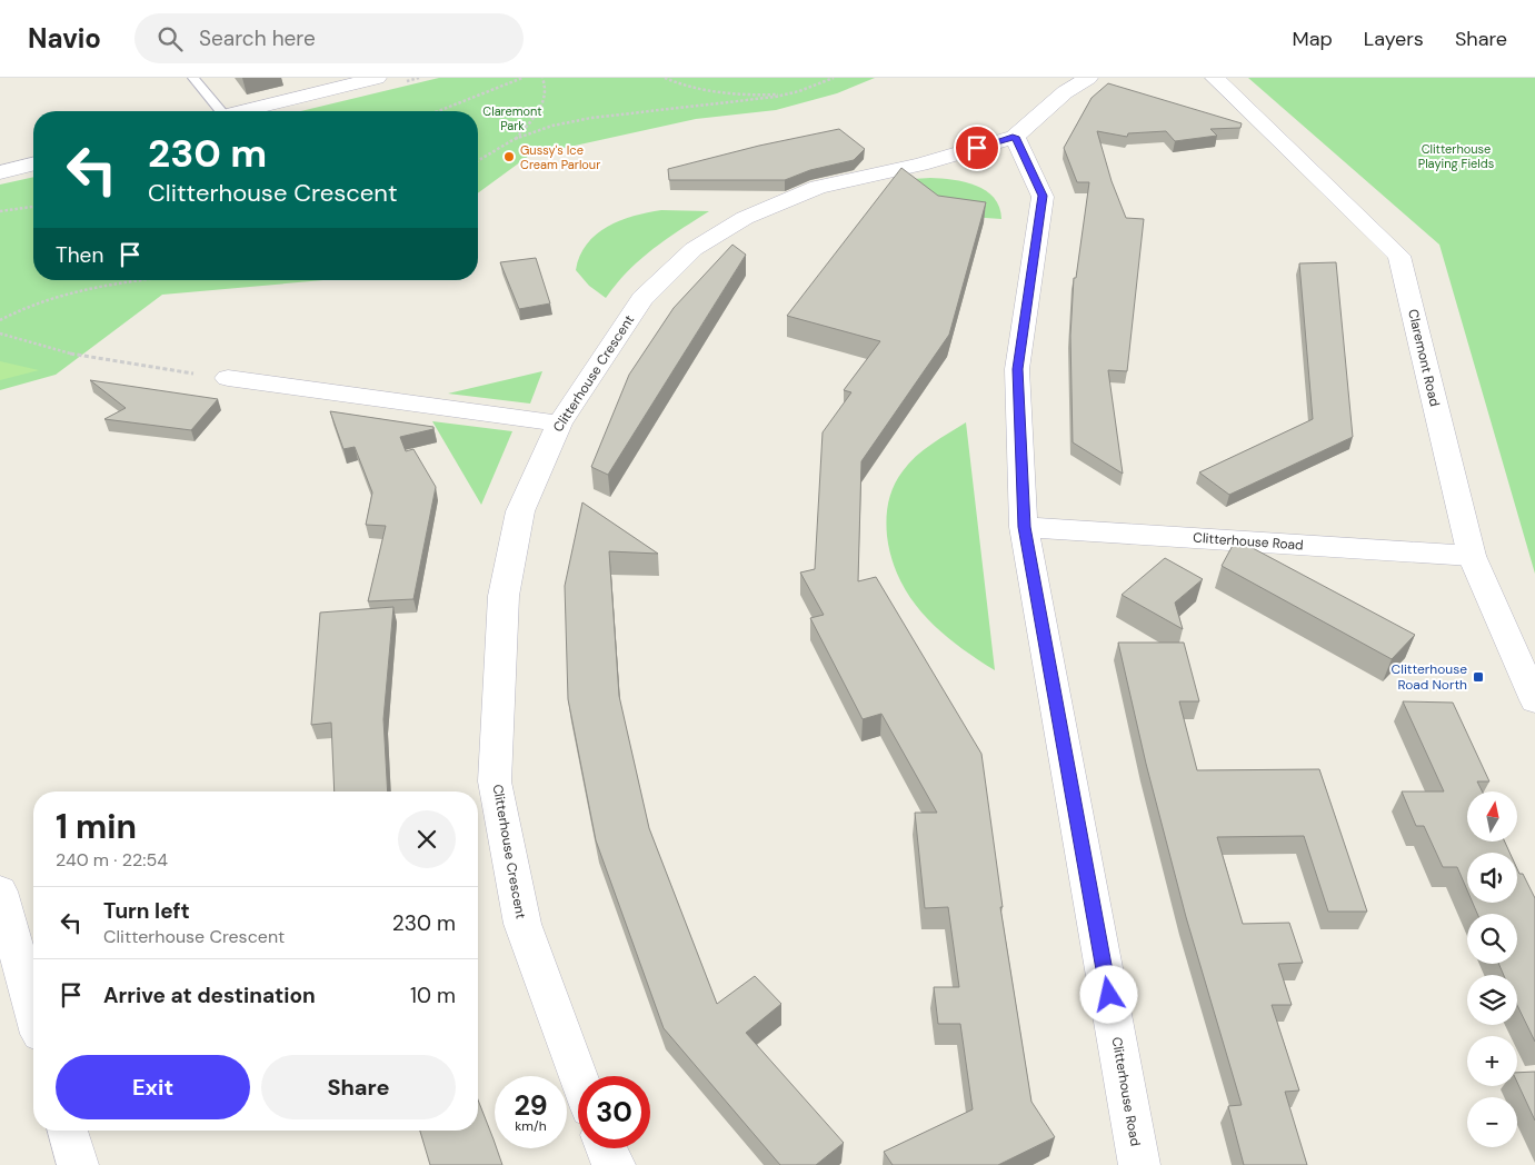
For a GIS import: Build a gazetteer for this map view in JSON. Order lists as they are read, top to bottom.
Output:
{
  "streets": {
    "street": ["Claremont Road", "Clitterhouse Crescent", "Clitterhouse Road"]
  },
  "crossings": [
    ["Claremont Road", "Clitterhouse Road"],
    ["Clitterhouse Crescent", "Clitterhouse Road"]
  ],
  "parks": ["Claremont Park", "Clitterhouse Playing Fields"],
  "places": {
    "other": ["Gussy's Ice Cream Parlour"],
    "transit": ["Clitterhouse Road North"]
  },
  "north": "top",
  "page": {
    "header": "Navio",
    "search": "Search here",
    "nav": ["Map", "Layers", "Share"],
    "turn": ["230 m", "Clitterhouse Crescent"],
    "then": "Then",
    "map_buttons": ["+", "−"],
    "heading": ["1 min", "240 m · 22:54"],
    "list": [
      {
        "name": "Turn left",
        "note": "Clitterhouse Crescent",
        "value": "230 m"
      },
      {
        "name": "Arrive at destination",
        "value": "10 m"
      }
    ],
    "buttons": ["Exit", "Share"],
    "speed": "29 km/h",
    "limit": "30"
  }
}
